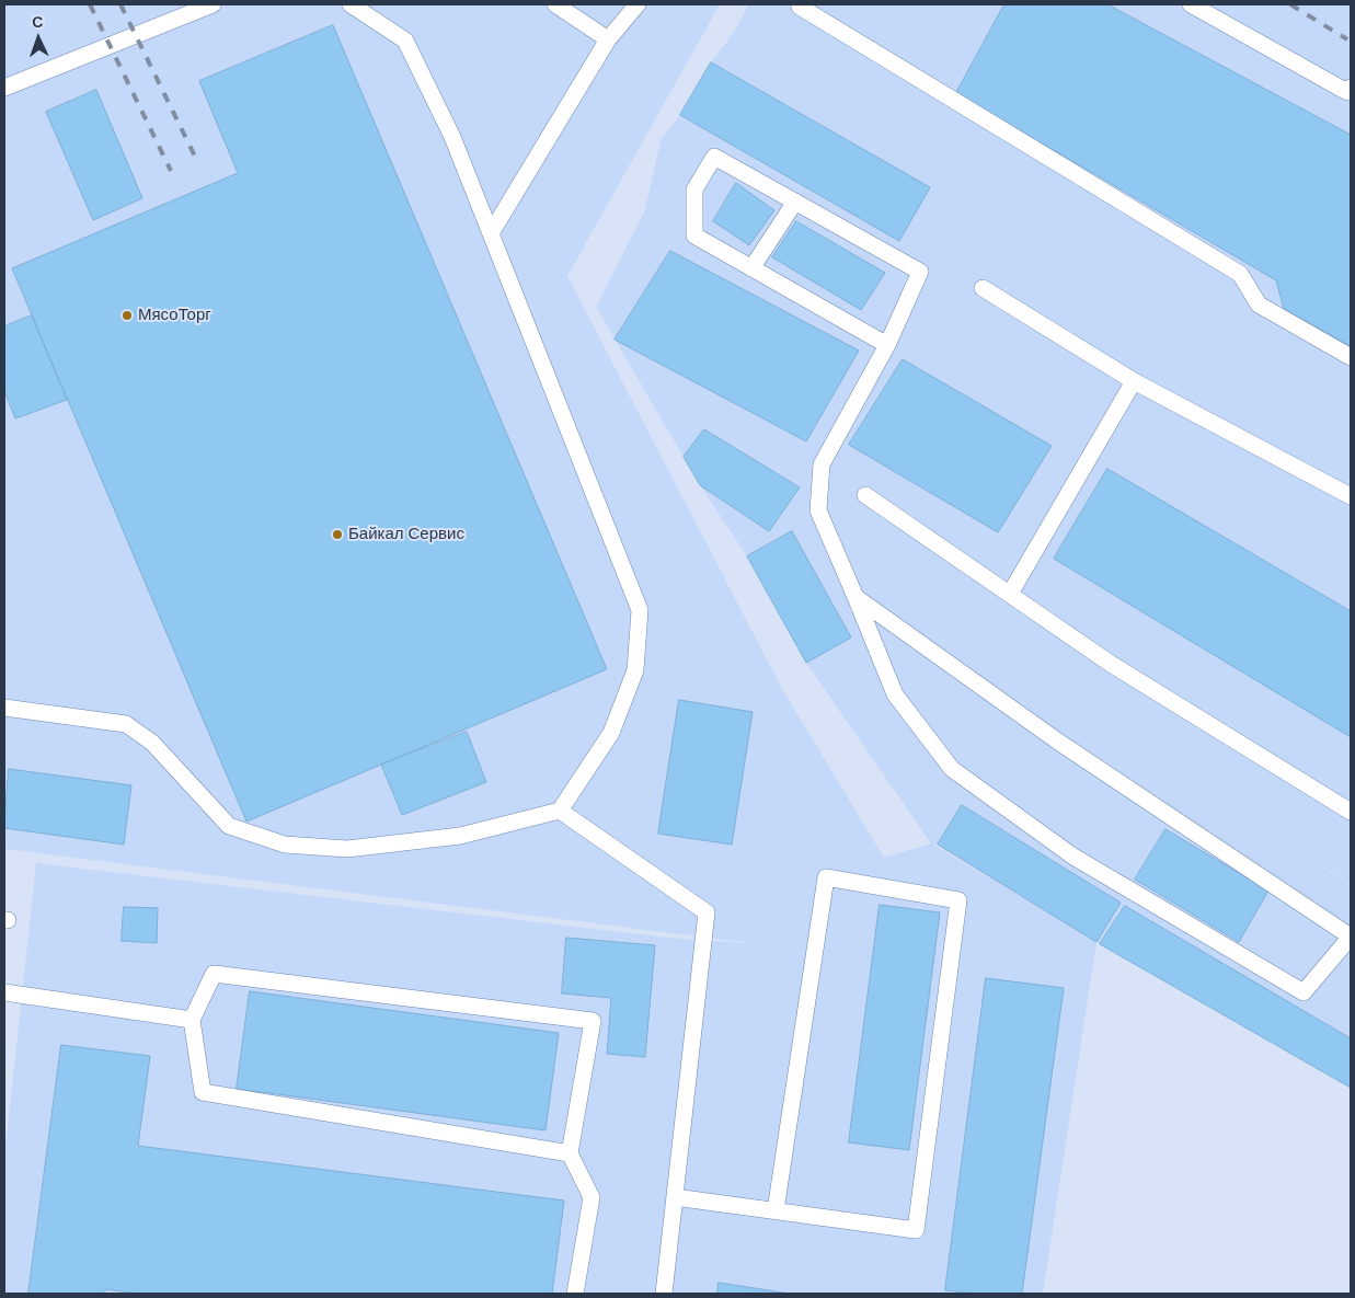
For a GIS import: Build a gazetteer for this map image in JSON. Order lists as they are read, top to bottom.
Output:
{
  "places": ["МясоТорг", "Байкал Сервис"],
  "north": "top"
}
